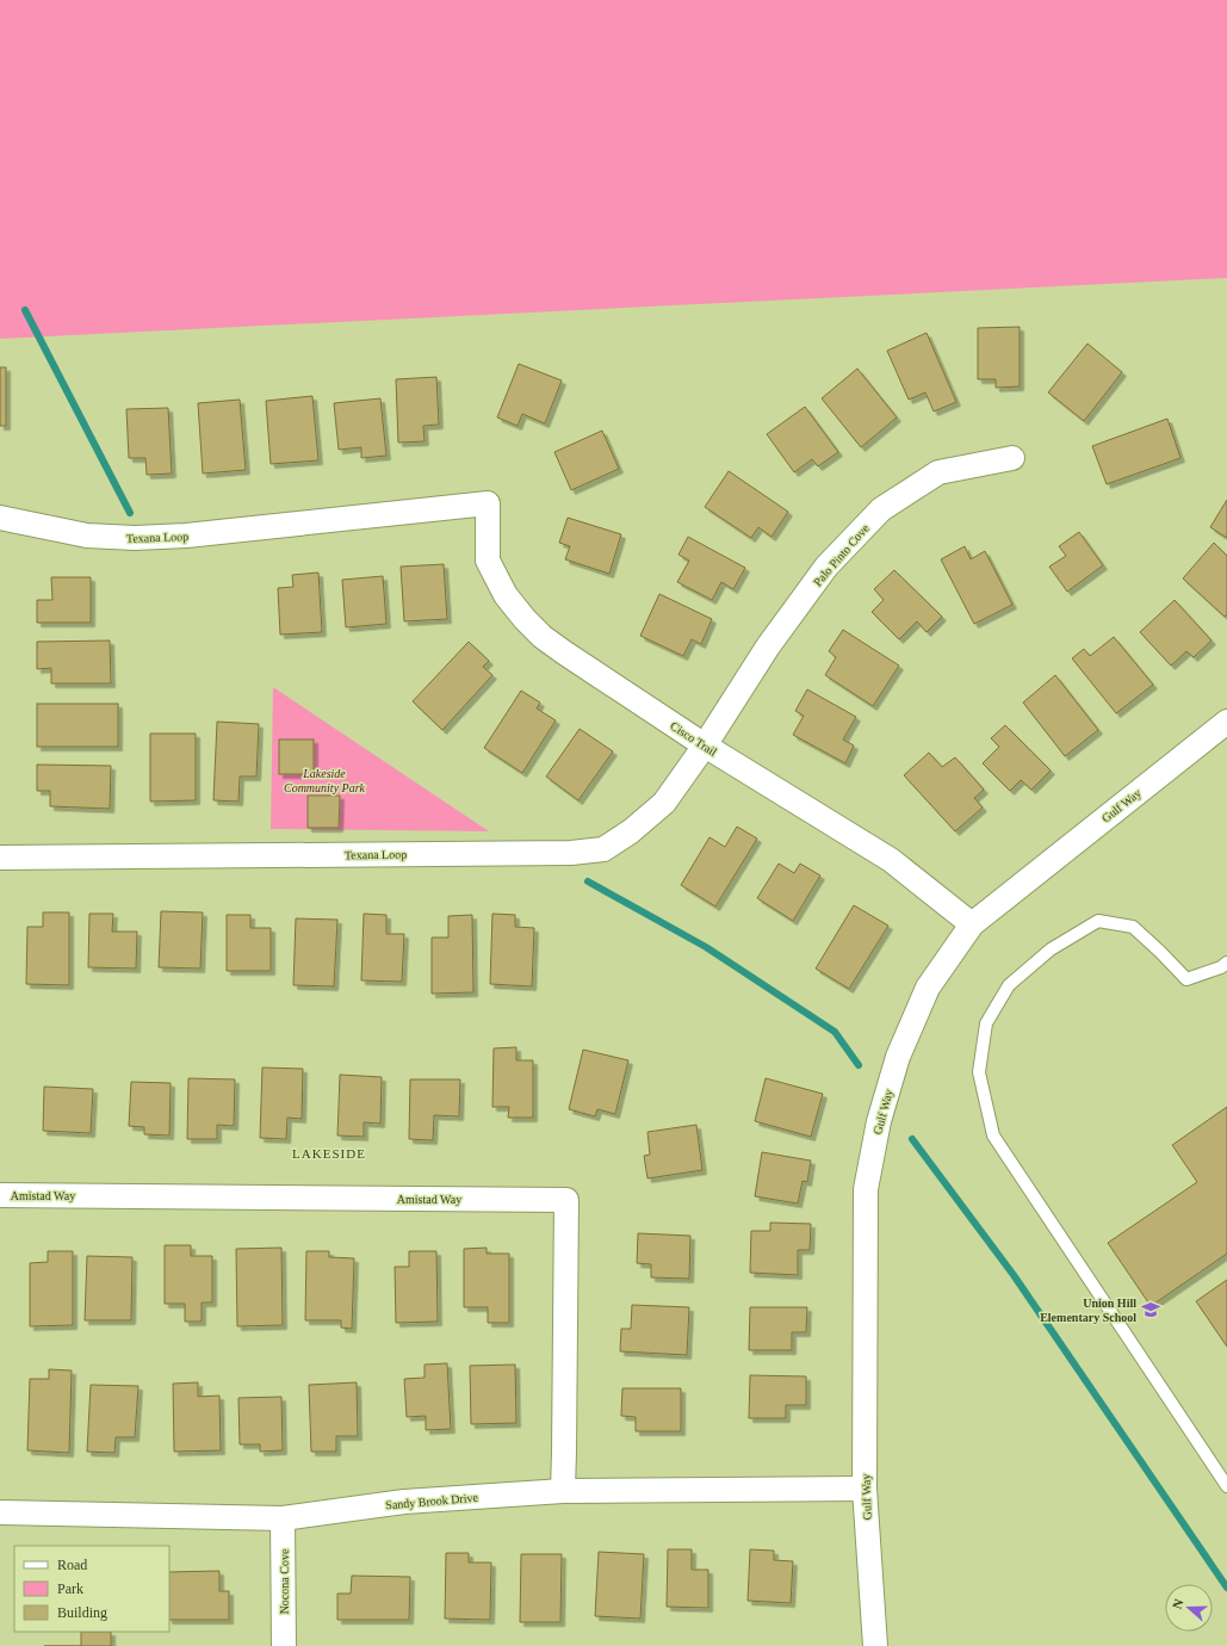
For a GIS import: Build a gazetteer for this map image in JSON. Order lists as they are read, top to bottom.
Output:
{
  "streets": {
    "street": [
      "Texana Loop",
      "Palo Pinto Cove",
      "Cisco Trail",
      "Gulf Way",
      "Amistad Way",
      "Sandy Brook Drive",
      "Nocona Cove"
    ]
  },
  "crossings": [
    ["Texana Loop", "Palo Pinto Cove"],
    ["Texana Loop", "Cisco Trail"],
    ["Palo Pinto Cove", "Cisco Trail"],
    ["Cisco Trail", "Gulf Way"],
    ["Gulf Way", "Sandy Brook Drive"],
    ["Amistad Way", "Sandy Brook Drive"],
    ["Sandy Brook Drive", "Nocona Cove"]
  ],
  "districts": ["LAKESIDE"],
  "parks": ["Lakeside Community Park"],
  "places": {
    "school or university": ["Union Hill Elementary School"]
  },
  "legend": ["Road", "Park", "Building"],
  "north": "left"
}
